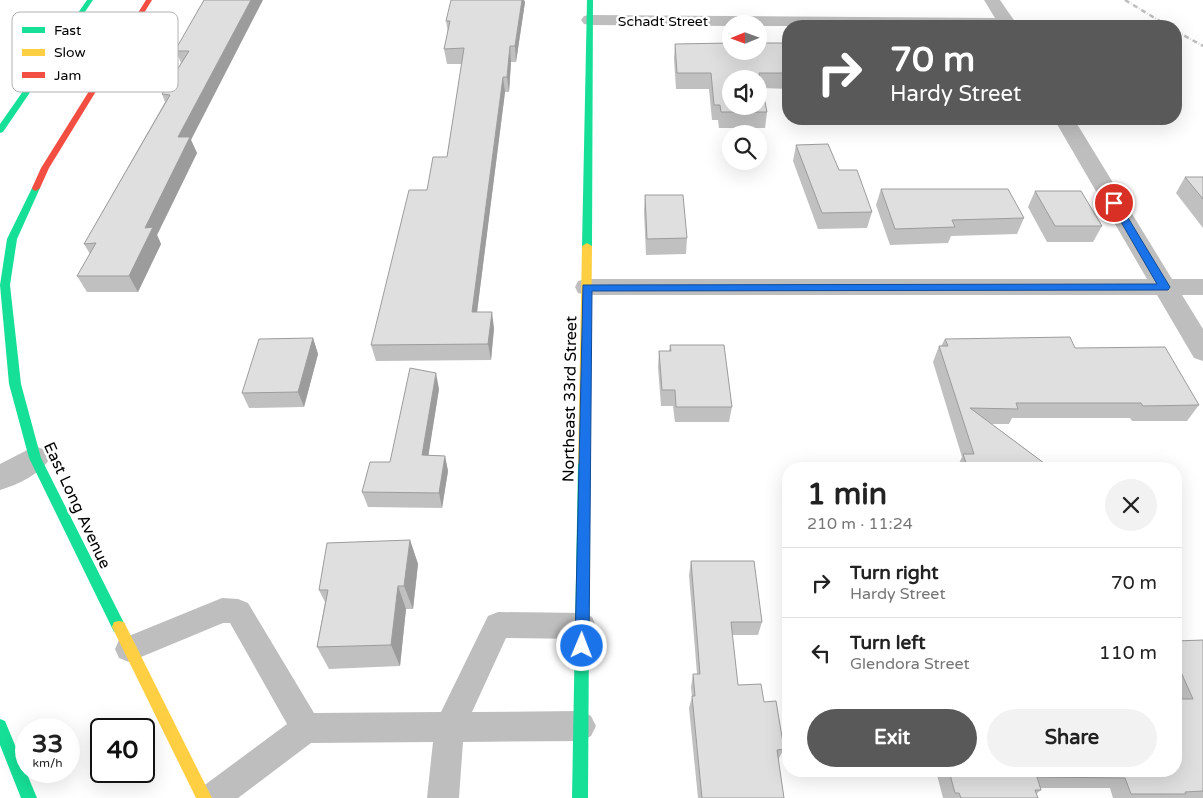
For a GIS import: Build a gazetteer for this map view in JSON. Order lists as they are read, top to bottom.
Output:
{
  "streets": {
    "main road": ["Northeast 33rd Street", "East Long Avenue"],
    "street": ["Schadt Street"]
  },
  "crossings": [
    ["Schadt Street", "Northeast 33rd Street"]
  ],
  "legend": ["Fast", "Slow", "Jam"],
  "north": "left",
  "page": {
    "turn": ["70 m", "Hardy Street"],
    "heading": ["1 min", "210 m · 11:24"],
    "list": [
      {
        "name": "Turn right",
        "note": "Hardy Street",
        "value": "70 m"
      },
      {
        "name": "Turn left",
        "note": "Glendora Street",
        "value": "110 m"
      }
    ],
    "buttons": ["Exit", "Share"],
    "speed": "33 km/h",
    "limit": "40"
  }
}
